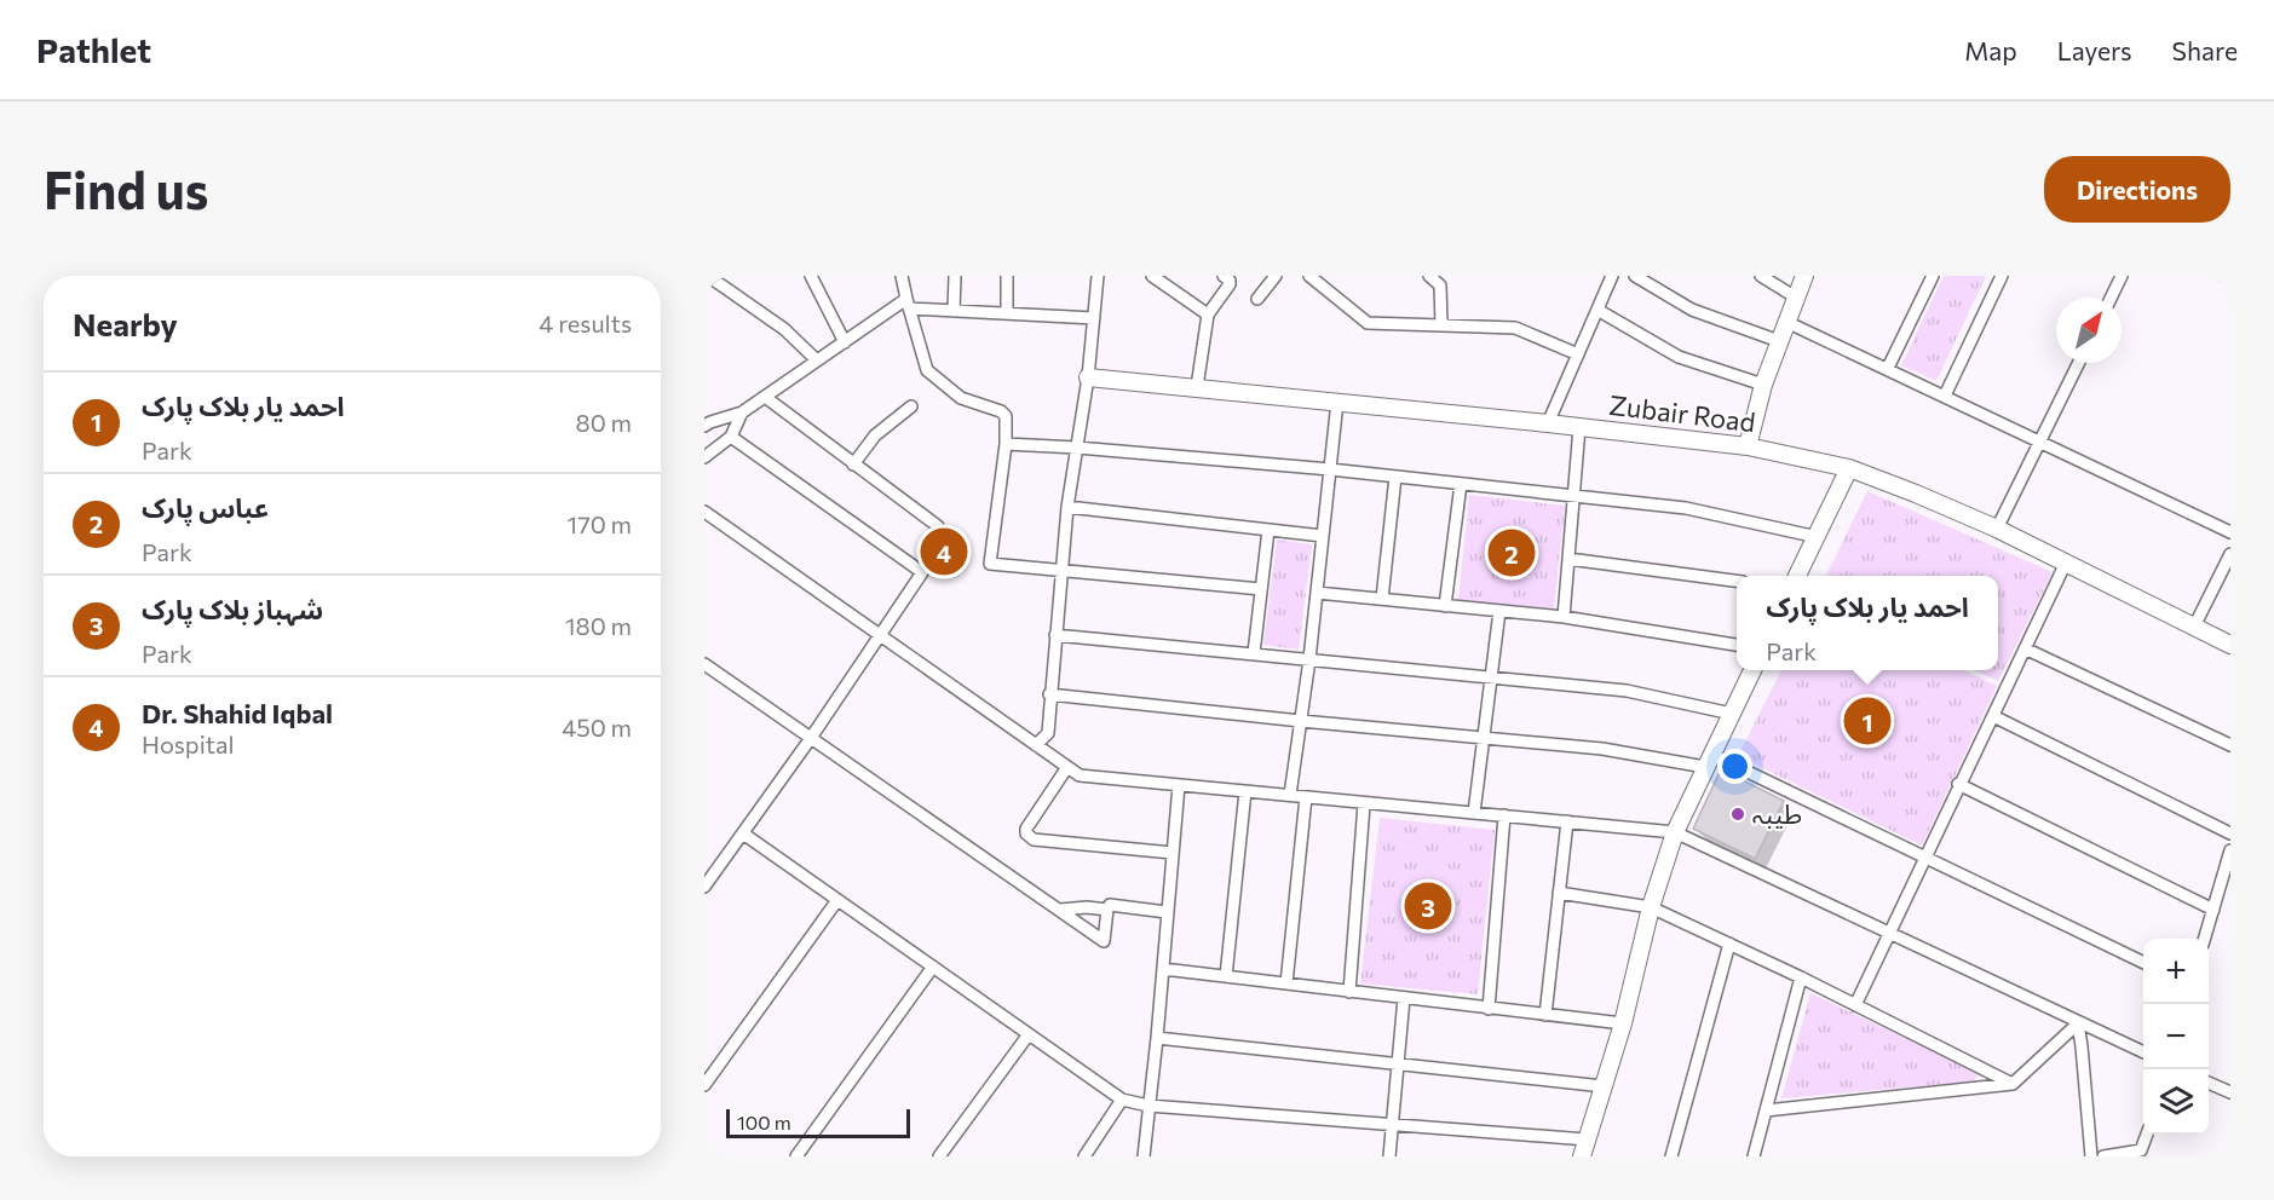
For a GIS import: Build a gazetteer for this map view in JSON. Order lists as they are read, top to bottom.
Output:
{
  "streets": {
    "street": ["Zubair Road"]
  },
  "places": ["طیبہ"],
  "scale_bar": "100 m",
  "north": "top right",
  "page": {
    "header": "Pathlet",
    "nav": ["Map", "Layers", "Share"],
    "buttons": "Directions",
    "title": "Find us",
    "heading": ["Nearby", "4 results"],
    "list": [
      {
        "mark": "1",
        "name": "احمد یار بلاک پارک",
        "note": "Park",
        "value": "80 m"
      },
      {
        "mark": "2",
        "name": "عباس پارک",
        "note": "Park",
        "value": "170 m"
      },
      {
        "mark": "3",
        "name": "شہباز بلاک پارک",
        "note": "Park",
        "value": "180 m"
      },
      {
        "mark": "4",
        "name": "Dr. Shahid Iqbal",
        "note": "Hospital",
        "value": "450 m"
      }
    ],
    "pins": [
      "4",
      "2",
      "1",
      "3"
    ],
    "popup": ["احمد یار بلاک پارک", "Park"],
    "map_buttons": ["+", "−"],
    "scale": "100 m"
  }
}
